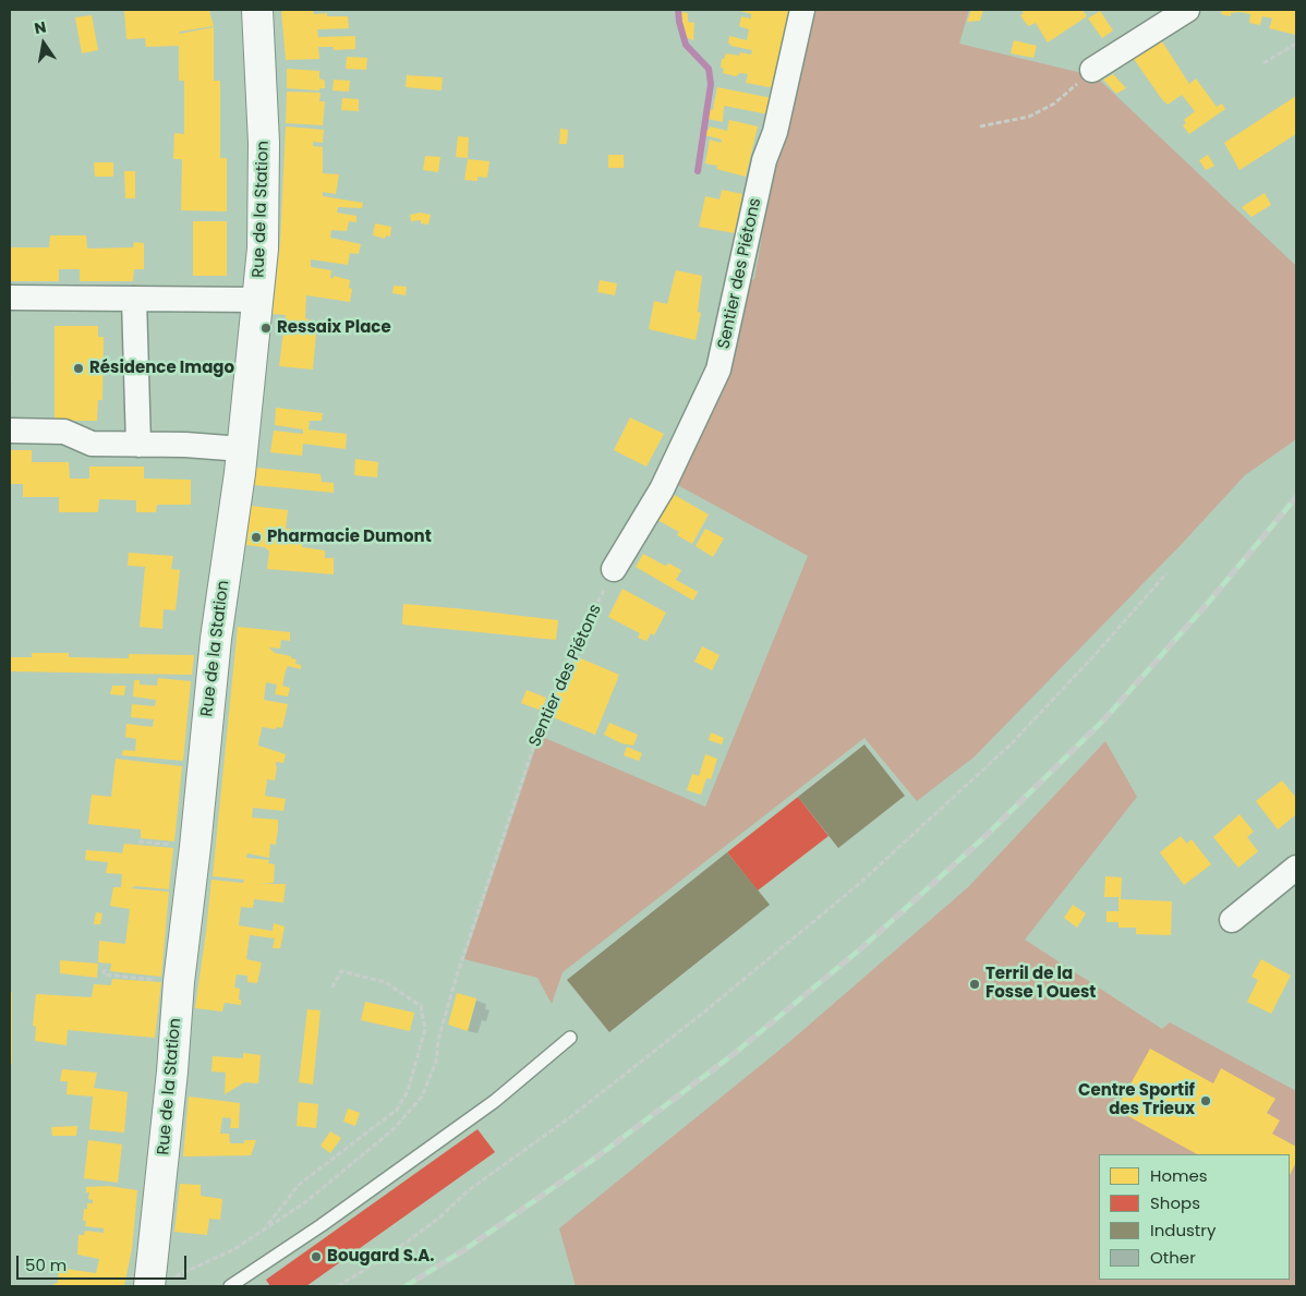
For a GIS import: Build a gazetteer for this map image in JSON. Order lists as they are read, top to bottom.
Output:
{
  "streets": {
    "street": ["Rue de la Station", "Sentier des Piétons"]
  },
  "crossings": [
    ["Rue de la Station", "Sentier des Piétons"]
  ],
  "places": [
    "Ressaix Place",
    "Résidence Imago",
    "Pharmacie Dumont",
    "Terril de la Fosse 1 Ouest",
    "Centre Sportif des Trieux",
    "Bougard S.A."
  ],
  "legend": [
    "Homes",
    "Shops",
    "Industry",
    "Other"
  ],
  "scale_bar": "50 m",
  "north": "top"
}
